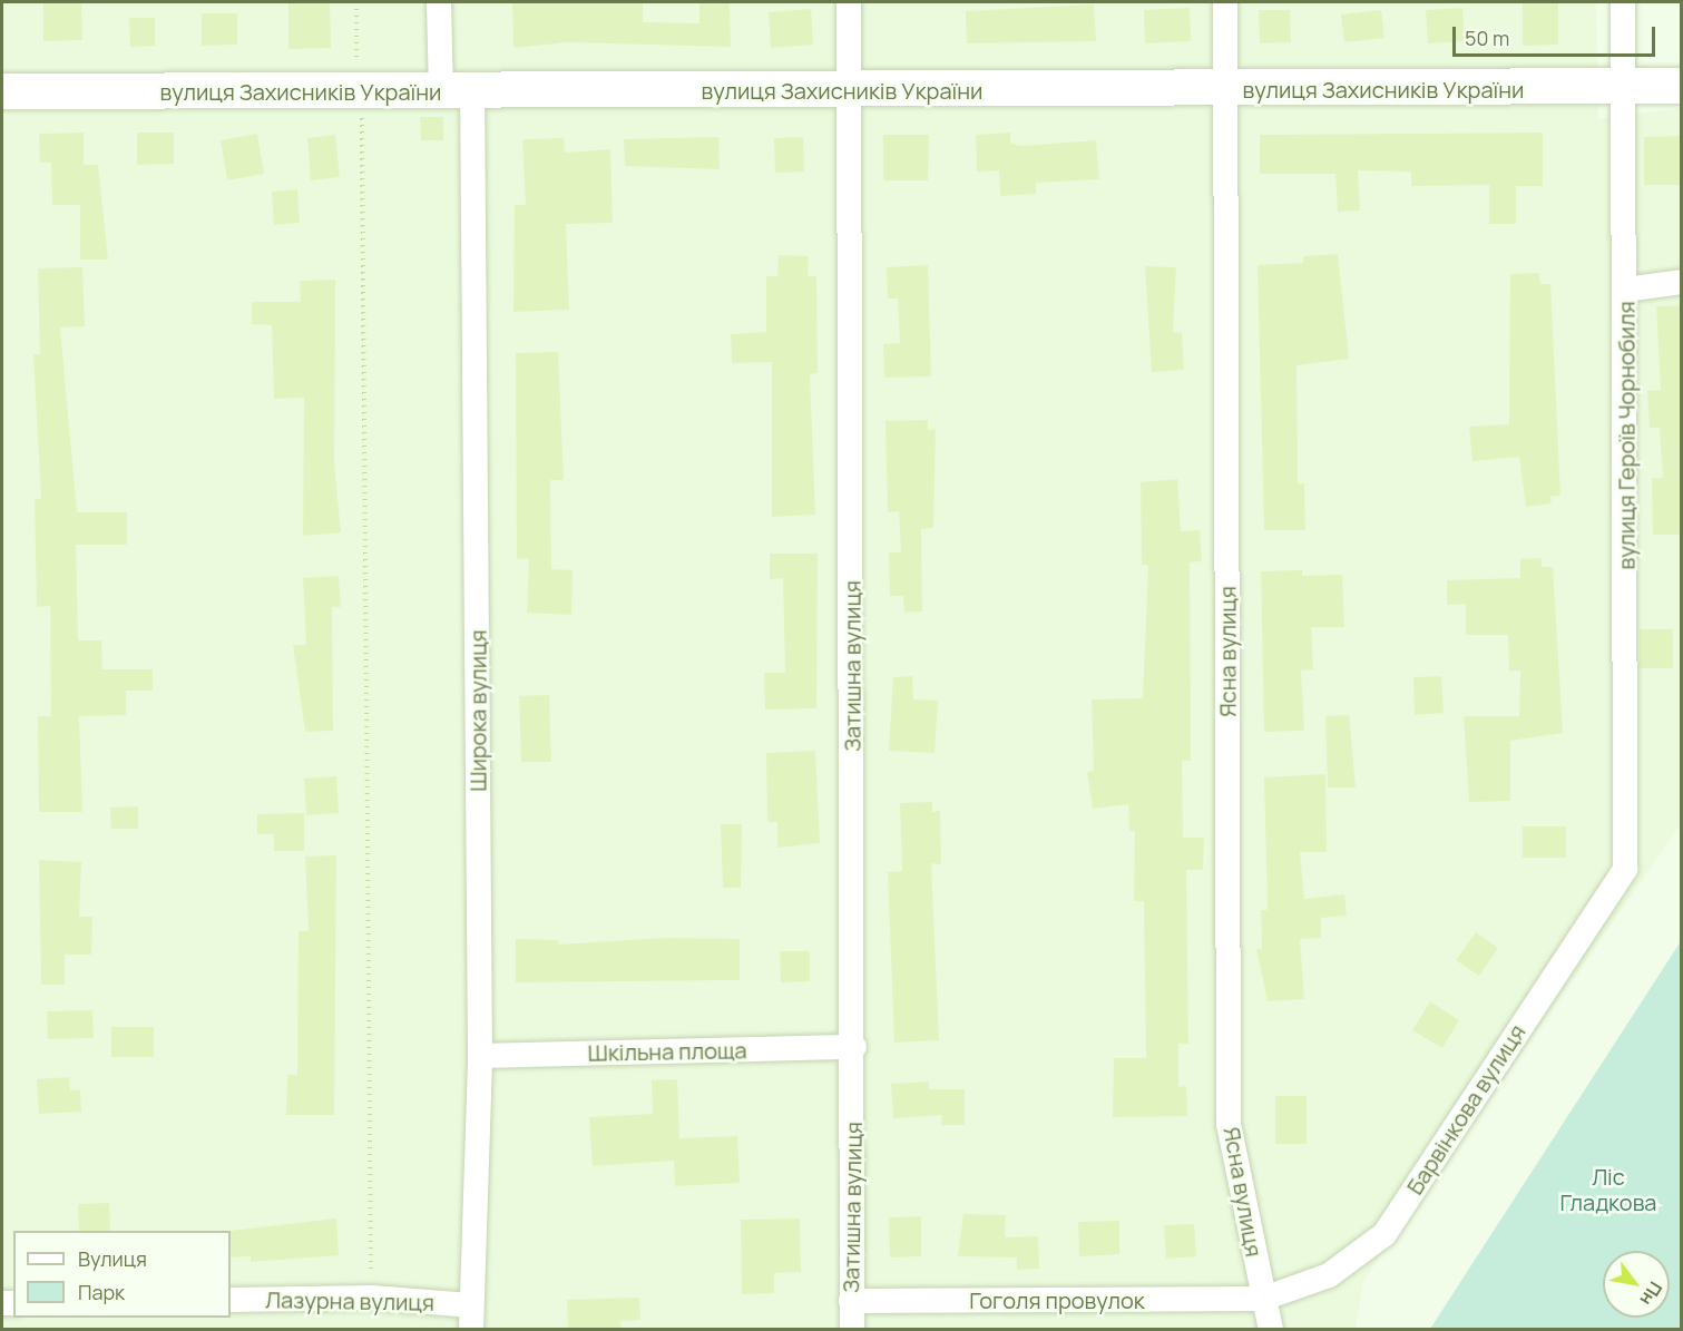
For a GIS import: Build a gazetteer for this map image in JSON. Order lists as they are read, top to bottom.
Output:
{
  "streets": {
    "street": [
      "вулиця Захисників України",
      "вулиця Героїв Чорнобиля",
      "Ясна вулиця",
      "Затишна вулиця",
      "Широка вулиця",
      "Шкільна площа",
      "Барвінкова вулиця",
      "Гоголя провулок",
      "Лазурна вулиця"
    ]
  },
  "crossings": [
    ["вулиця Захисників України", "вулиця Героїв Чорнобиля"],
    ["вулиця Захисників України", "Ясна вулиця"],
    ["вулиця Захисників України", "Затишна вулиця"],
    ["вулиця Захисників України", "Широка вулиця"],
    ["вулиця Героїв Чорнобиля", "Барвінкова вулиця"],
    ["Ясна вулиця", "Барвінкова вулиця"],
    ["Ясна вулиця", "Гоголя провулок"],
    ["Затишна вулиця", "Шкільна площа"],
    ["Затишна вулиця", "Гоголя провулок"],
    ["Широка вулиця", "Шкільна площа"],
    ["Широка вулиця", "Лазурна вулиця"],
    ["Барвінкова вулиця", "Гоголя провулок"]
  ],
  "parks": ["Ліс Гладкова"],
  "legend": ["Вулиця", "Парк"],
  "scale_bar": "50 m",
  "north": "bottom right"
}
